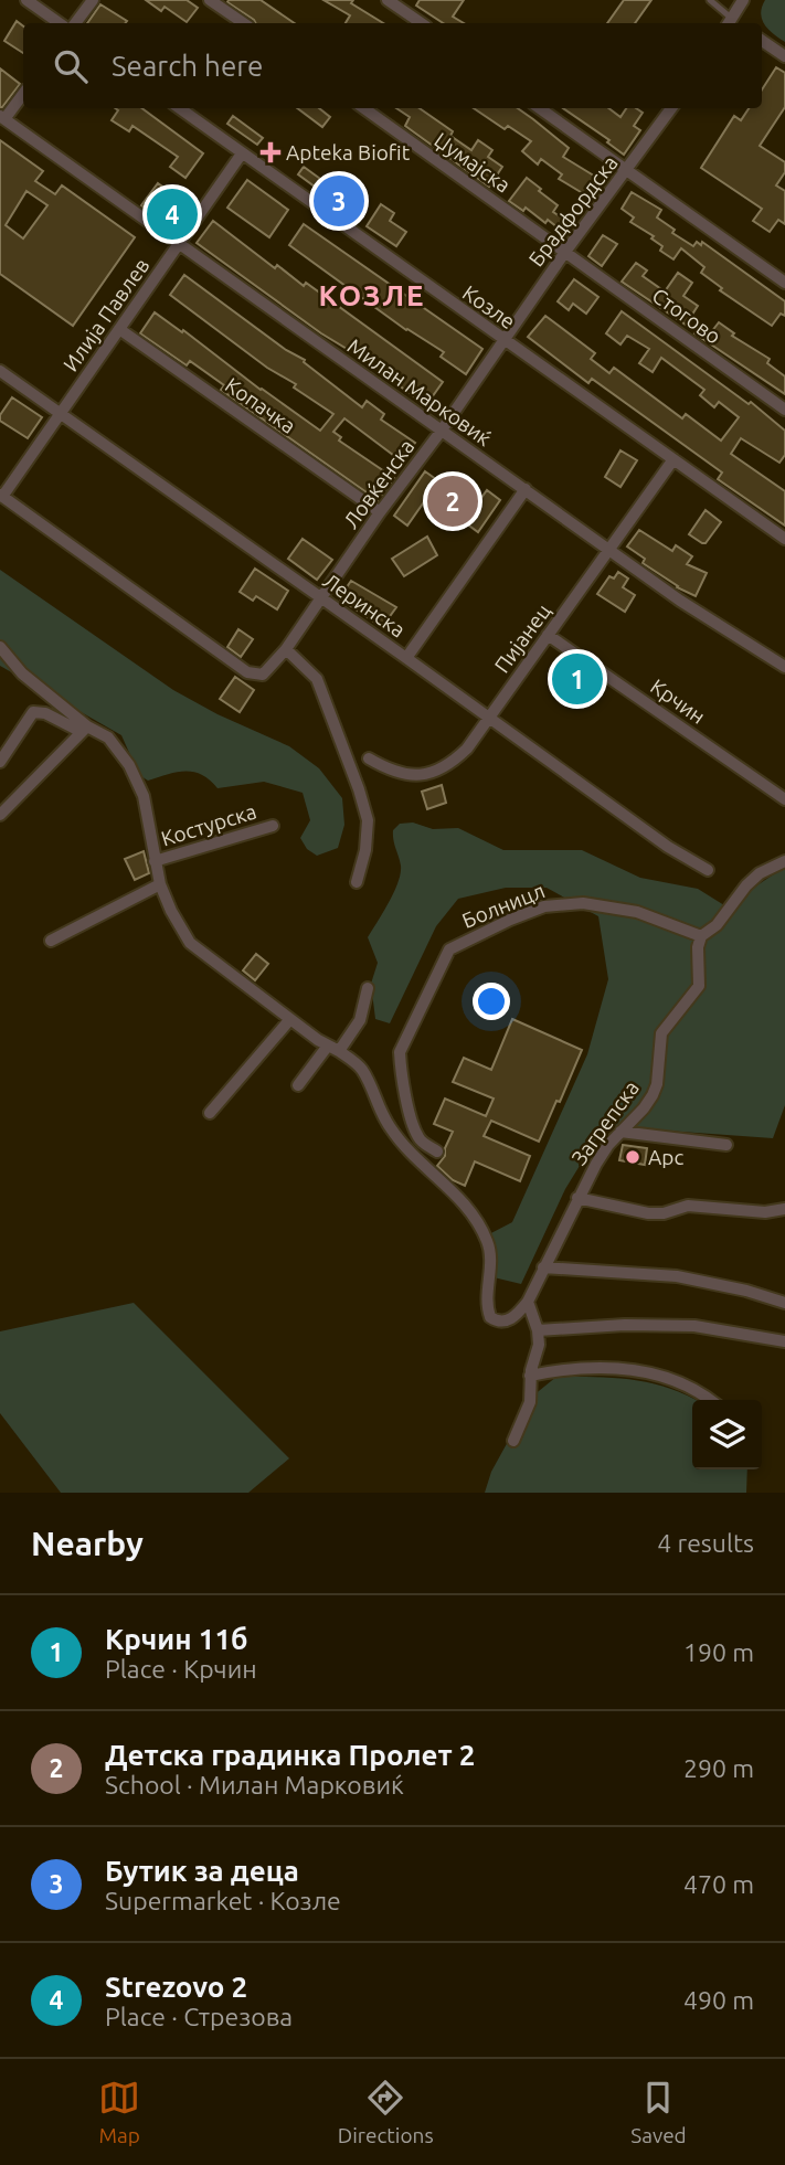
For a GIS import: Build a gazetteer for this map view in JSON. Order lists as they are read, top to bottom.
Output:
{
  "streets": {
    "street": [
      "Џумајска",
      "Брадфордска",
      "Козле",
      "Илија Павлев",
      "Стогово",
      "Милан Марковиќ",
      "Копачка",
      "Ловќенска",
      "Леринска",
      "Пијанец",
      "Крчин",
      "Костурска",
      "Болницл",
      "Загрепска"
    ]
  },
  "crossings": [
    ["Џумајска", "Брадфордска"],
    ["Џумајска", "Стогово"],
    ["Брадфордска", "Козле"],
    ["Брадфордска", "Стогово"],
    ["Брадфордска", "Ловќенска"],
    ["Козле", "Илија Павлев"],
    ["Козле", "Ловќенска"],
    ["Козле", "Пијанец"],
    ["Илија Павлев", "Милан Марковиќ"],
    ["Илија Павлев", "Копачка"],
    ["Илија Павлев", "Ловќенска"],
    ["Илија Павлев", "Леринска"],
    ["Милан Марковиќ", "Ловќенска"],
    ["Милан Марковиќ", "Пијанец"],
    ["Копачка", "Ловќенска"],
    ["Ловќенска", "Леринска"],
    ["Леринска", "Пијанец"],
    ["Пијанец", "Крчин"],
    ["Болницл", "Загрепска"]
  ],
  "districts": ["КОЗЛЕ"],
  "places": {
    "health": ["Apteka Biofit"],
    "other": ["Арс"]
  },
  "page": {
    "search": "Search here",
    "pins": [
      "3",
      "4",
      "2",
      "1"
    ],
    "heading": ["Nearby", "4 results"],
    "list": [
      {
        "mark": "1",
        "name": "Крчин 11б",
        "note": "Place · Крчин",
        "value": "190 m"
      },
      {
        "mark": "2",
        "name": "Детска градинка Пролет 2",
        "note": "School · Милан Марковиќ",
        "value": "290 m"
      },
      {
        "mark": "3",
        "name": "Бутик за деца",
        "note": "Supermarket · Козле",
        "value": "470 m"
      },
      {
        "mark": "4",
        "name": "Strezovo 2",
        "note": "Place · Стрезова",
        "value": "490 m"
      }
    ],
    "nav": ["Map", "Directions", "Saved"]
  }
}
